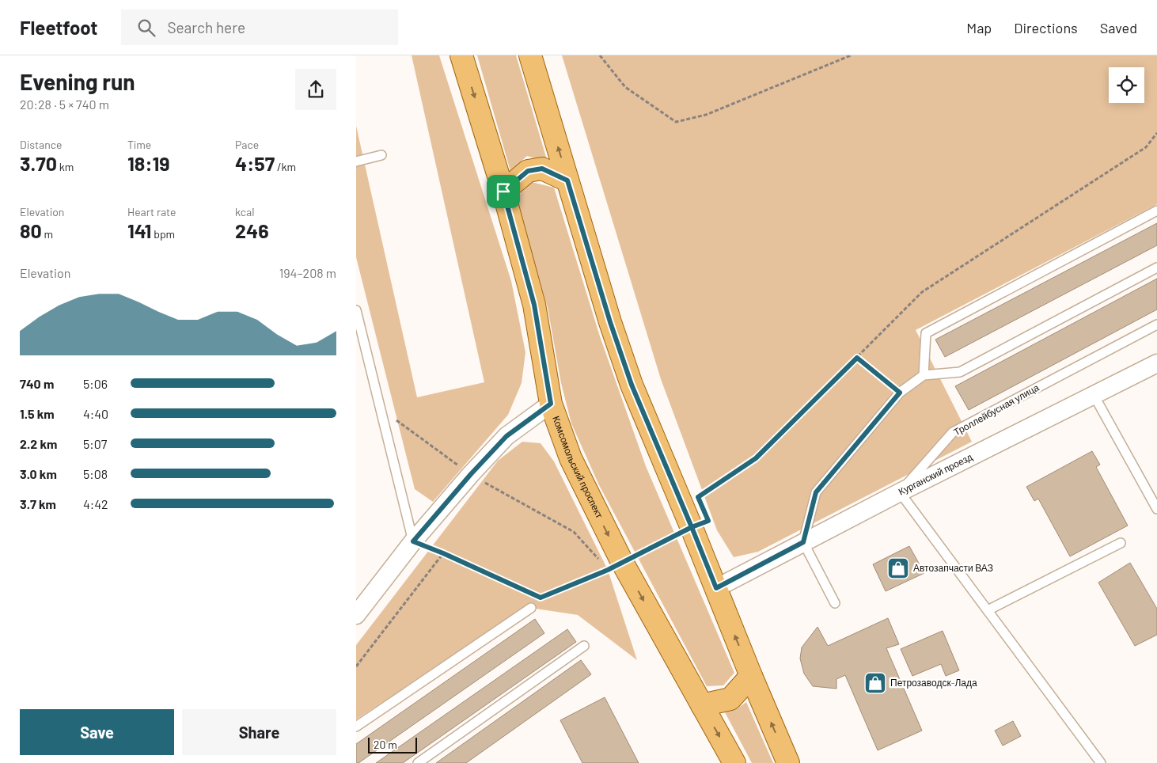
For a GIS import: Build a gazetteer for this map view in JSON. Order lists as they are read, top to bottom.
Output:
{
  "streets": {
    "main road": ["Комсомольский проспект"],
    "street": ["Курганский проезд"],
    "lane": ["Троллейбусная улица"]
  },
  "crossings": [
    ["Троллейбусная улица", "Курганский проезд"]
  ],
  "places": {
    "shop": ["Автозапчасти ВАЗ", "Петрозаводск-Лада"]
  },
  "scale_bar": "20 m",
  "page": {
    "header": "Fleetfoot",
    "search": "Search here",
    "nav": ["Map", "Directions", "Saved"],
    "heading": ["Evening run", "20:28 · 5 × 740 m"],
    "stats": [
      ["Distance", "3.70 km"],
      ["Time", "18:19"],
      ["Pace", "4:57 /km"],
      ["Elevation", "80 m"],
      ["Heart rate", "141 bpm"],
      ["kcal", "246"]
    ],
    "chart": ["Elevation", "194–208 m"],
    "list": [
      {
        "name": "740 m",
        "note": "5:06"
      },
      {
        "name": "1.5 km",
        "note": "4:40"
      },
      {
        "name": "2.2 km",
        "note": "5:07"
      },
      {
        "name": "3.0 km",
        "note": "5:08"
      },
      {
        "name": "3.7 km",
        "note": "4:42"
      }
    ],
    "buttons": ["Save", "Share"],
    "scale": "20 m"
  }
}
